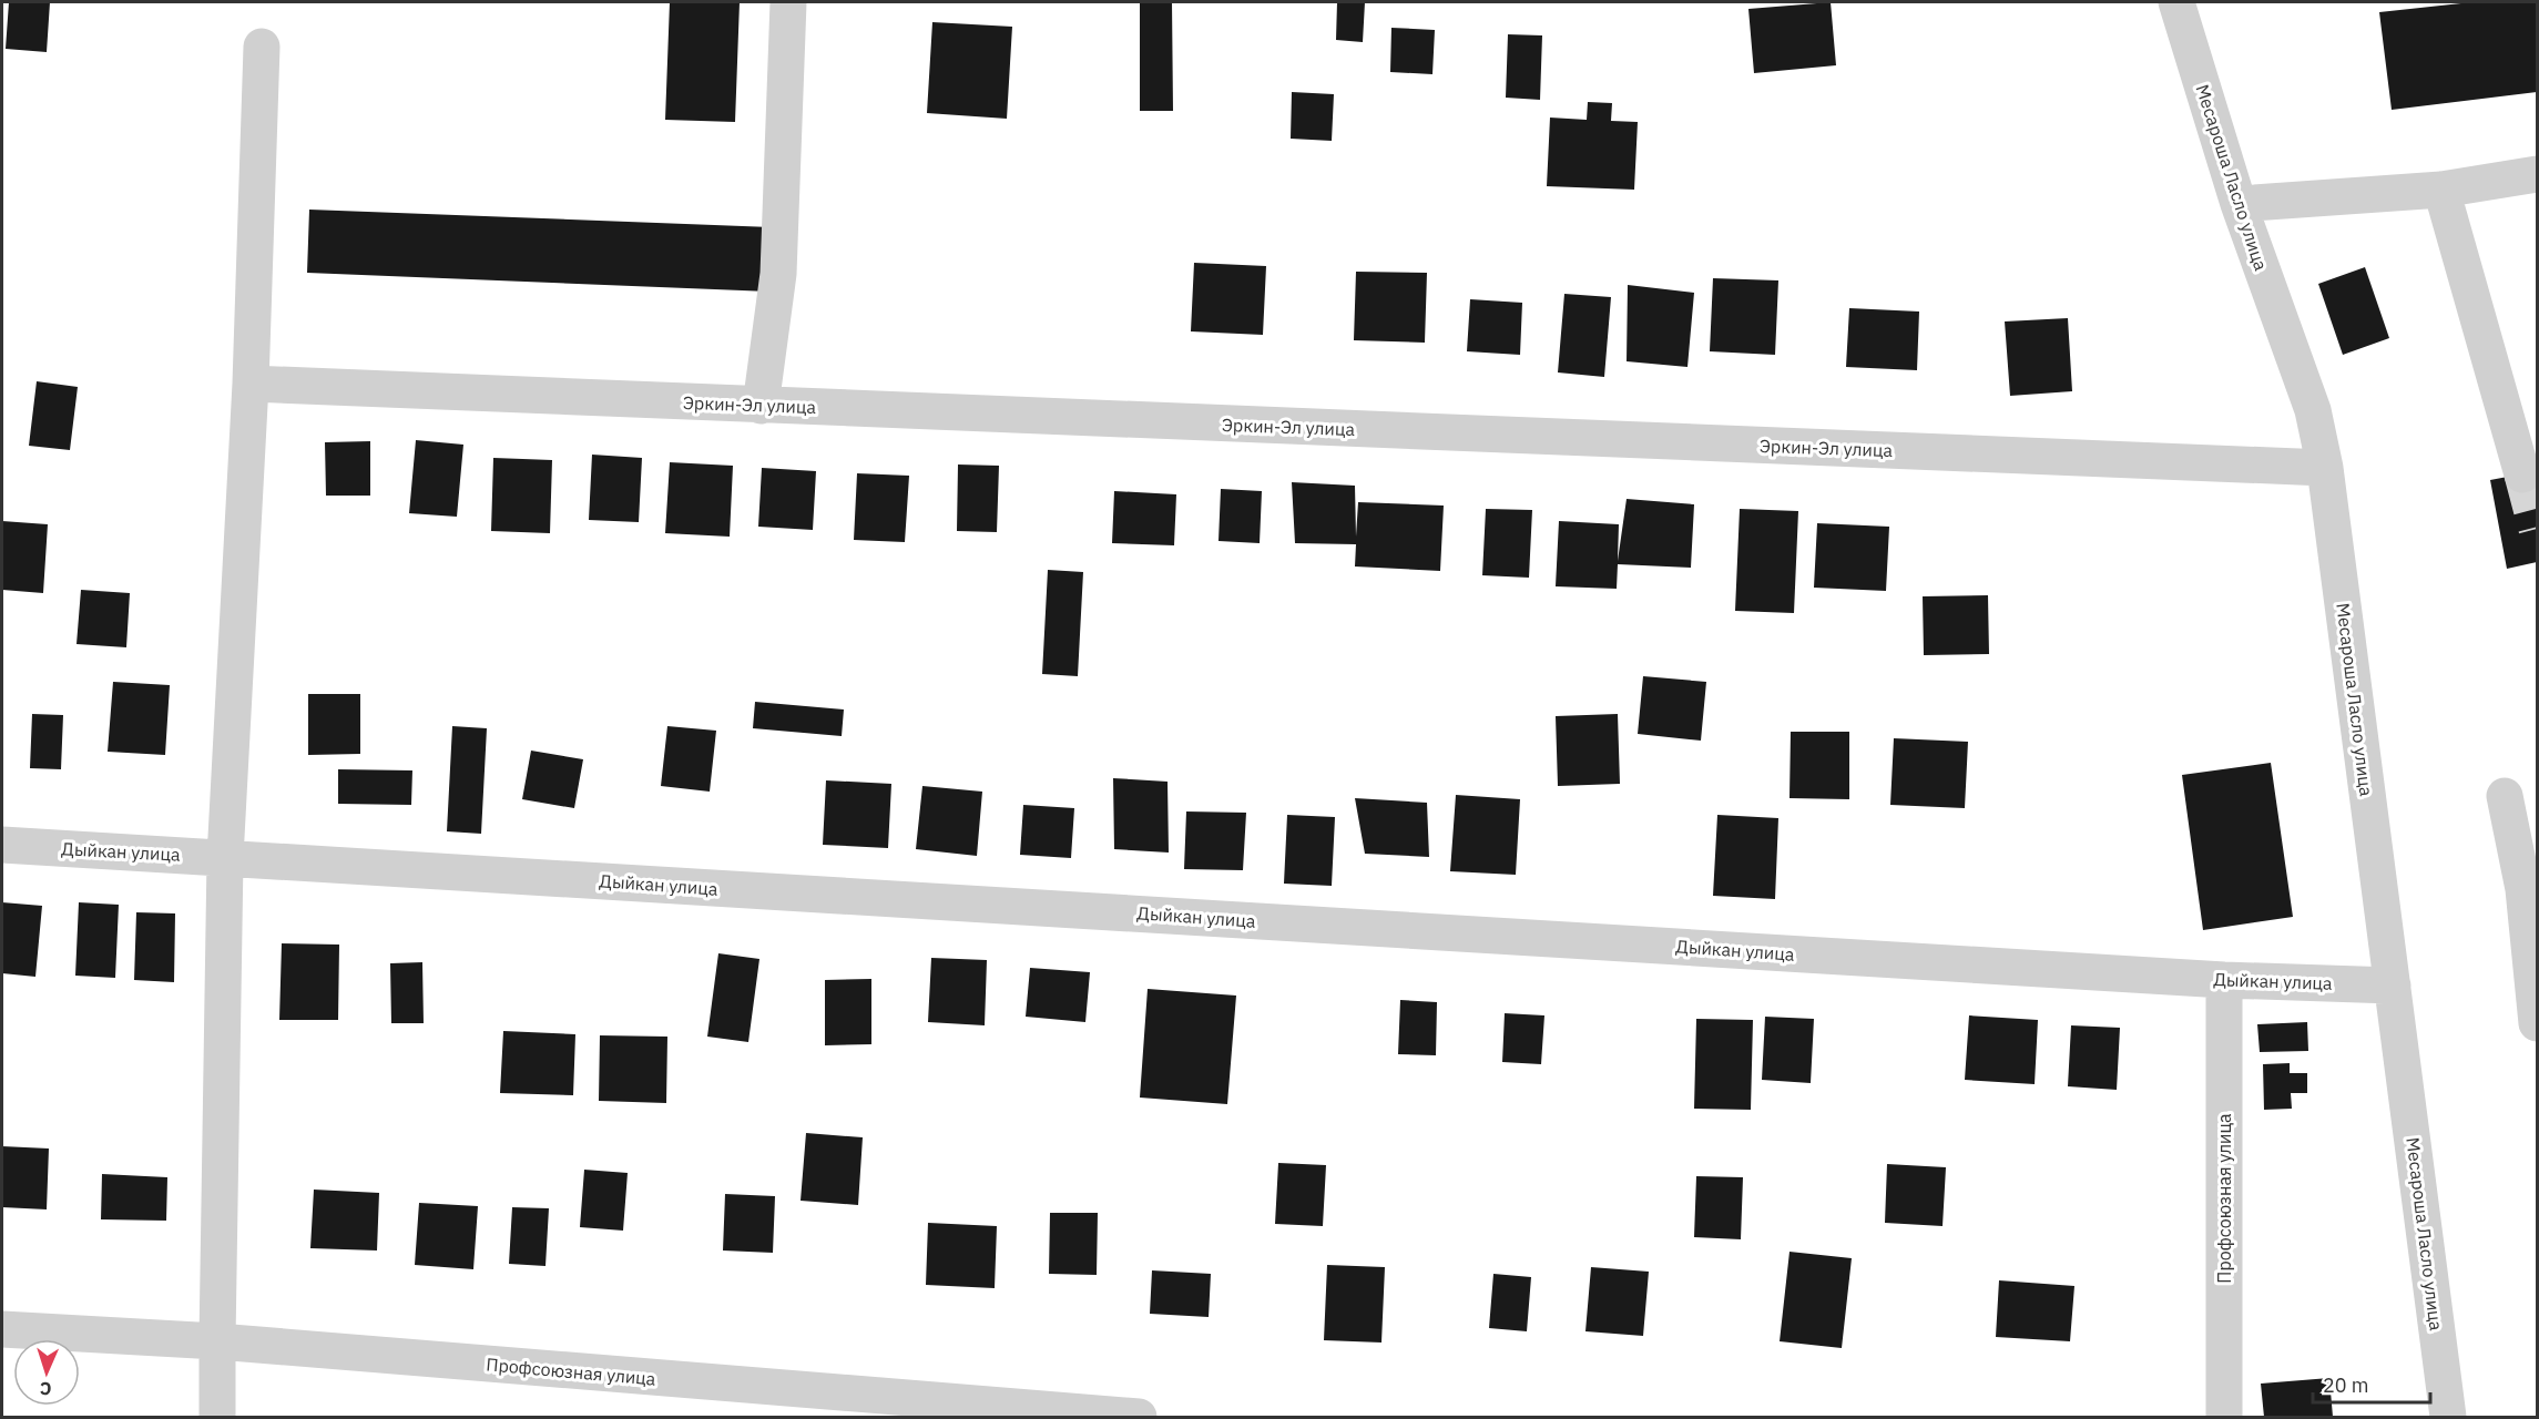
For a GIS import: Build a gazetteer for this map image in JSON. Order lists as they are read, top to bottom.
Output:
{
  "streets": {
    "street": [
      "Месароша Ласло улица",
      "Эркин-Эл улица",
      "Дыйкан улица",
      "Профсоюзная улица"
    ]
  },
  "crossings": [
    ["Месароша Ласло улица", "Эркин-Эл улица"],
    ["Месароша Ласло улица", "Дыйкан улица"],
    ["Дыйкан улица", "Профсоюзная улица"]
  ],
  "scale_bar": "20 m",
  "north": "bottom"
}
